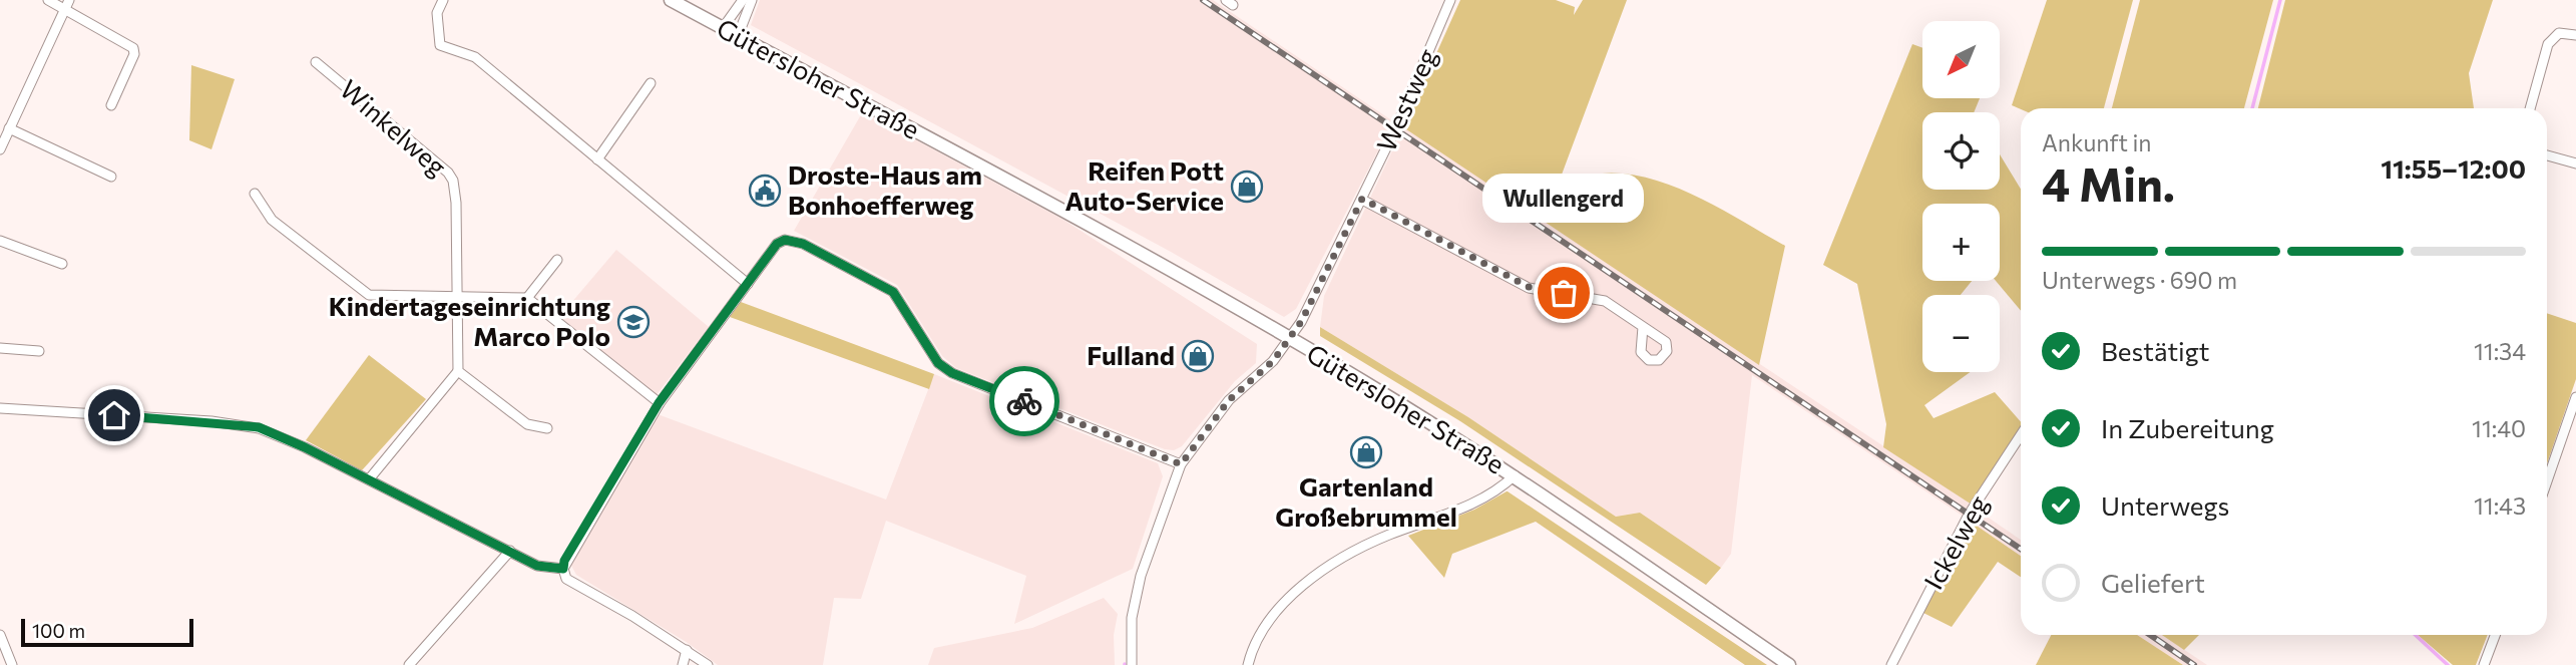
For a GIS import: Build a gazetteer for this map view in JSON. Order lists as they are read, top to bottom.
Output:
{
  "streets": {
    "main road": ["Gütersloher Straße"],
    "street": ["Westweg", "Winkelweg", "Ickelweg"]
  },
  "crossings": [
    ["Gütersloher Straße", "Westweg"]
  ],
  "places": {
    "shop": ["Reifen Pott Auto-Service", "Fulland", "Gartenland Großebrummel"],
    "public building": ["Droste-Haus am Bonhoefferweg"],
    "other": ["Wullengerd"],
    "school or university": ["Kindertageseinrichtung Marco Polo"]
  },
  "scale_bar": "100 m",
  "north": "bottom left",
  "page": {
    "map_buttons": ["+", "−"],
    "heading": ["4 Min.", "Ankunft in", "11:55–12:00"],
    "bubble": "Wullengerd",
    "bar": "Unterwegs · 690 m",
    "list": [
      ["Bestätigt", "11:34"],
      ["In Zubereitung", "11:40"],
      ["Unterwegs", "11:43"],
      "Geliefert"
    ],
    "scale": "100 m"
  }
}
